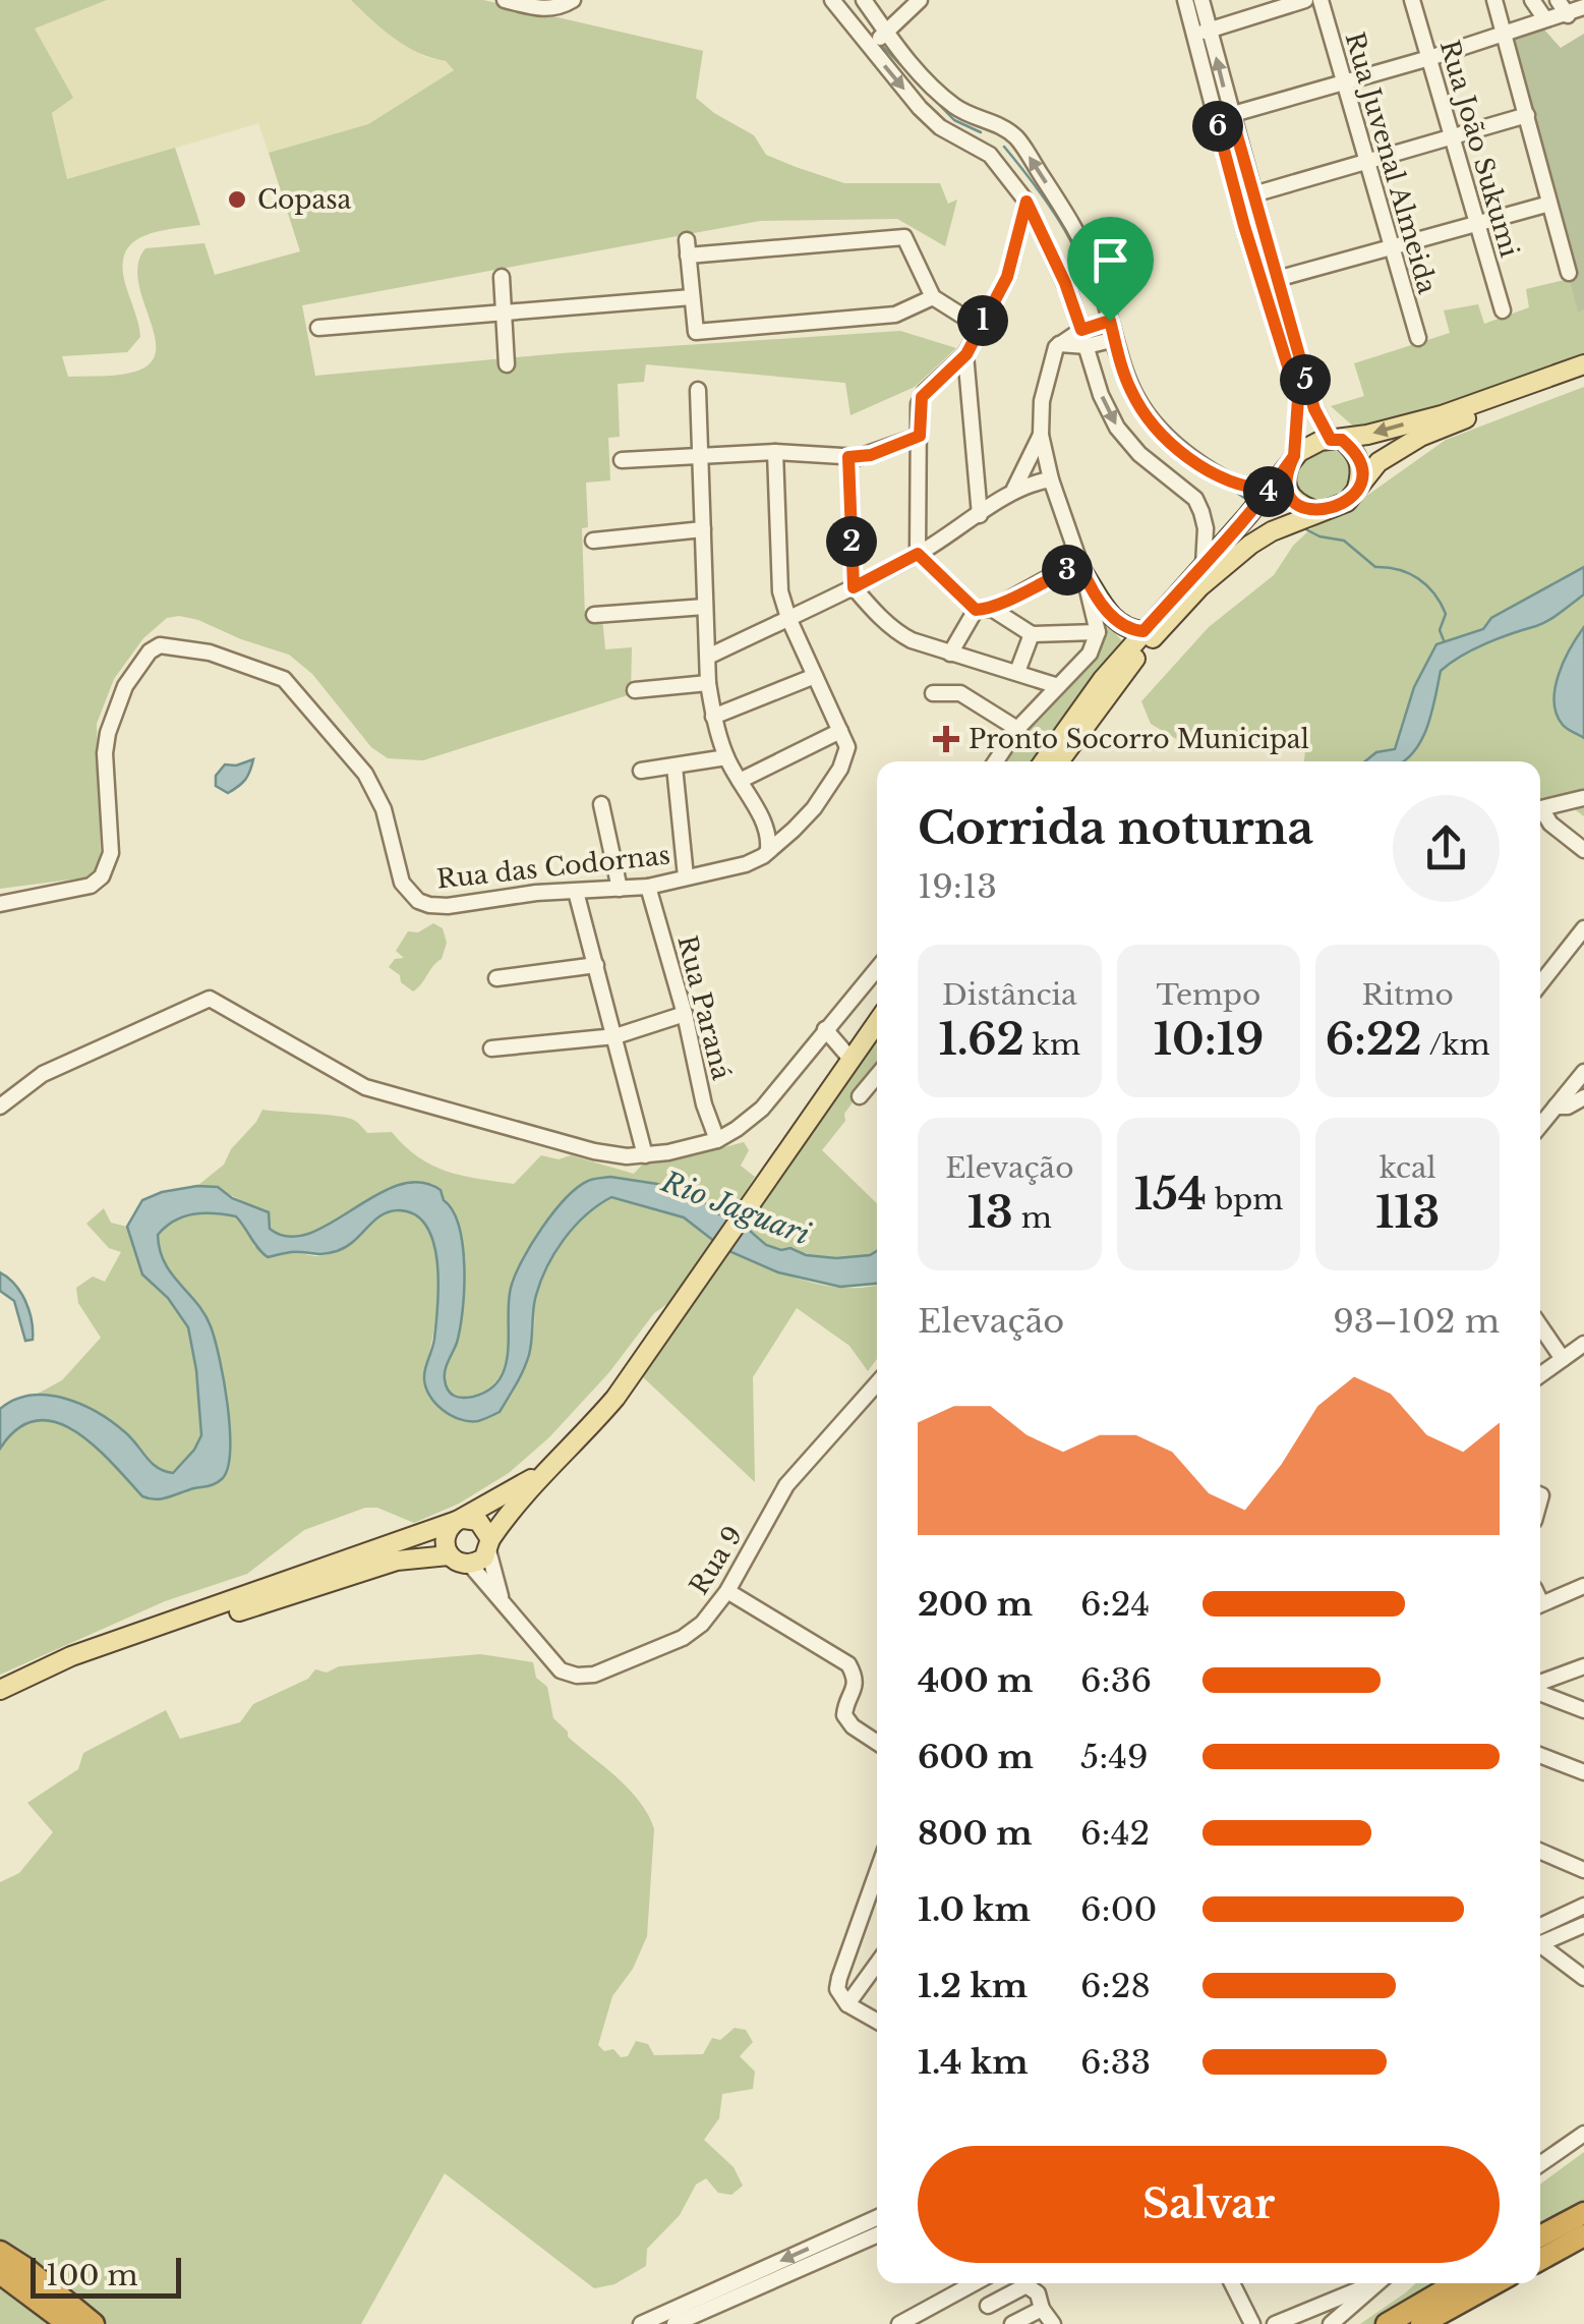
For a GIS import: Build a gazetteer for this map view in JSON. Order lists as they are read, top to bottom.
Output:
{
  "streets": {
    "street": [
      "Rua João Sukumi",
      "Rua Juvenal Almeida",
      "Rua das Codornas",
      "Rua Paraná",
      "Rua 9"
    ]
  },
  "crossings": [
    ["Rua das Codornas", "Rua Paraná"]
  ],
  "water": ["Rio Jaguari"],
  "places": {
    "other": ["Copasa"],
    "health": ["Pronto Socorro Municipal"]
  },
  "scale_bar": "100 m",
  "page": {
    "pins": [
      "6",
      "1",
      "5",
      "4",
      "2",
      "3"
    ],
    "heading": ["Corrida noturna", "19:13"],
    "stats": [
      ["Distância", "1.62 km"],
      ["Tempo", "10:19"],
      ["Ritmo", "6:22 /km"],
      ["Elevação", "13 m"],
      ["154 bpm"],
      ["kcal", "113"]
    ],
    "chart": ["Elevação", "93–102 m"],
    "list": [
      {
        "name": "200 m",
        "note": "6:24"
      },
      {
        "name": "400 m",
        "note": "6:36"
      },
      {
        "name": "600 m",
        "note": "5:49"
      },
      {
        "name": "800 m",
        "note": "6:42"
      },
      {
        "name": "1.0 km",
        "note": "6:00"
      },
      {
        "name": "1.2 km",
        "note": "6:28"
      },
      {
        "name": "1.4 km",
        "note": "6:33"
      }
    ],
    "buttons": "Salvar",
    "scale": "100 m"
  }
}
